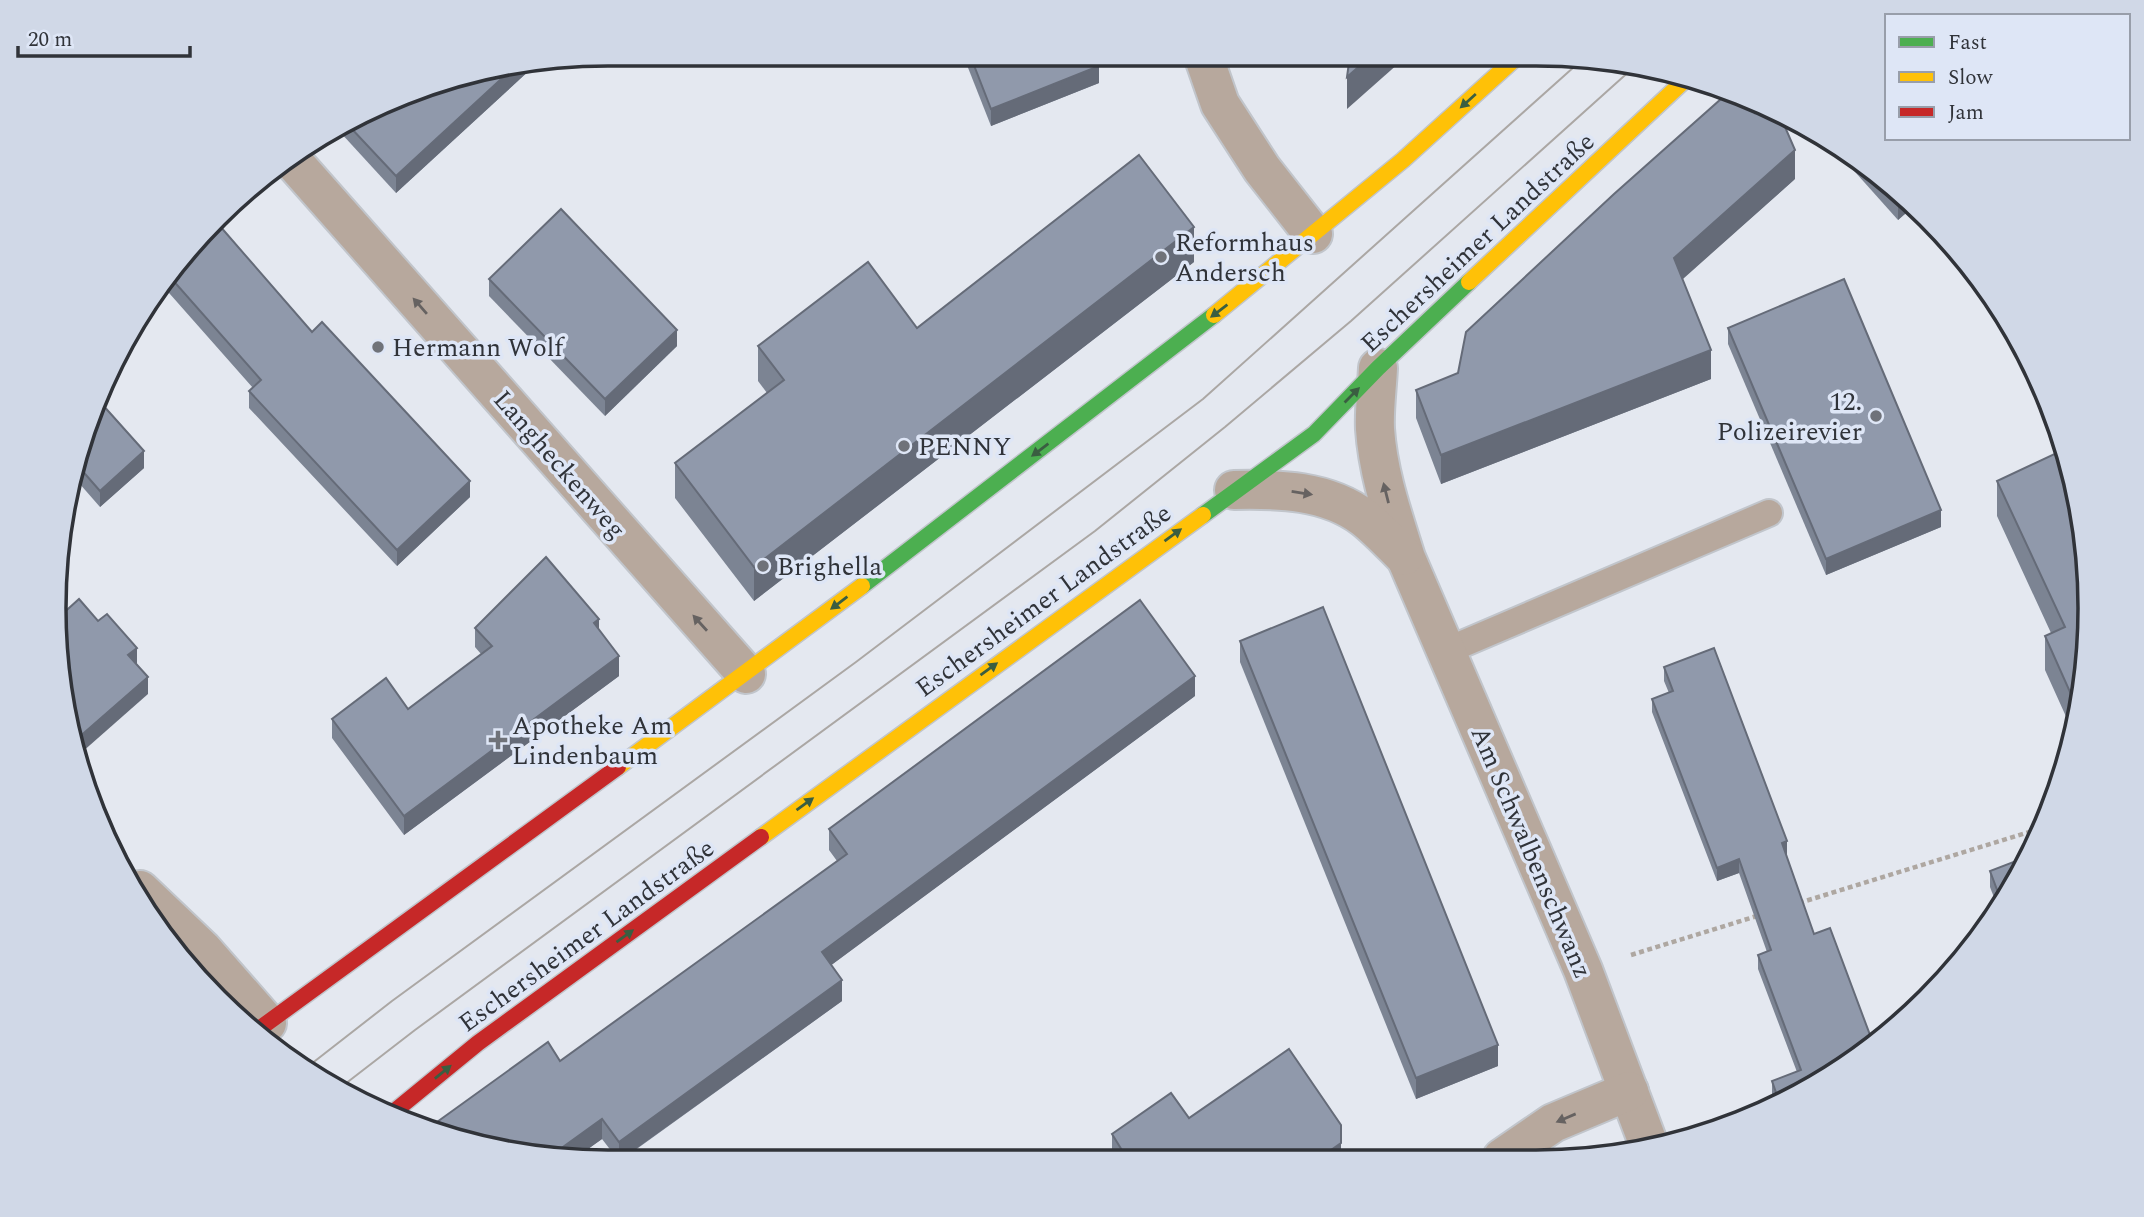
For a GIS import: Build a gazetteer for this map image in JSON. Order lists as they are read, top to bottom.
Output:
{
  "streets": {
    "main road": ["Eschersheimer Landstraße"],
    "street": ["Langheckenweg", "Am Schwalbenschwanz"]
  },
  "crossings": [
    ["Eschersheimer Landstraße", "Am Schwalbenschwanz"]
  ],
  "one_way": ["Langheckenweg"],
  "places": {
    "other": [
      "Reformhaus Andersch",
      "Hermann Wolf",
      "12. Polizeirevier",
      "PENNY",
      "Brighella"
    ],
    "health": ["Apotheke Am Lindenbaum"]
  },
  "legend": ["Fast", "Slow", "Jam"],
  "scale_bar": "20 m"
}
